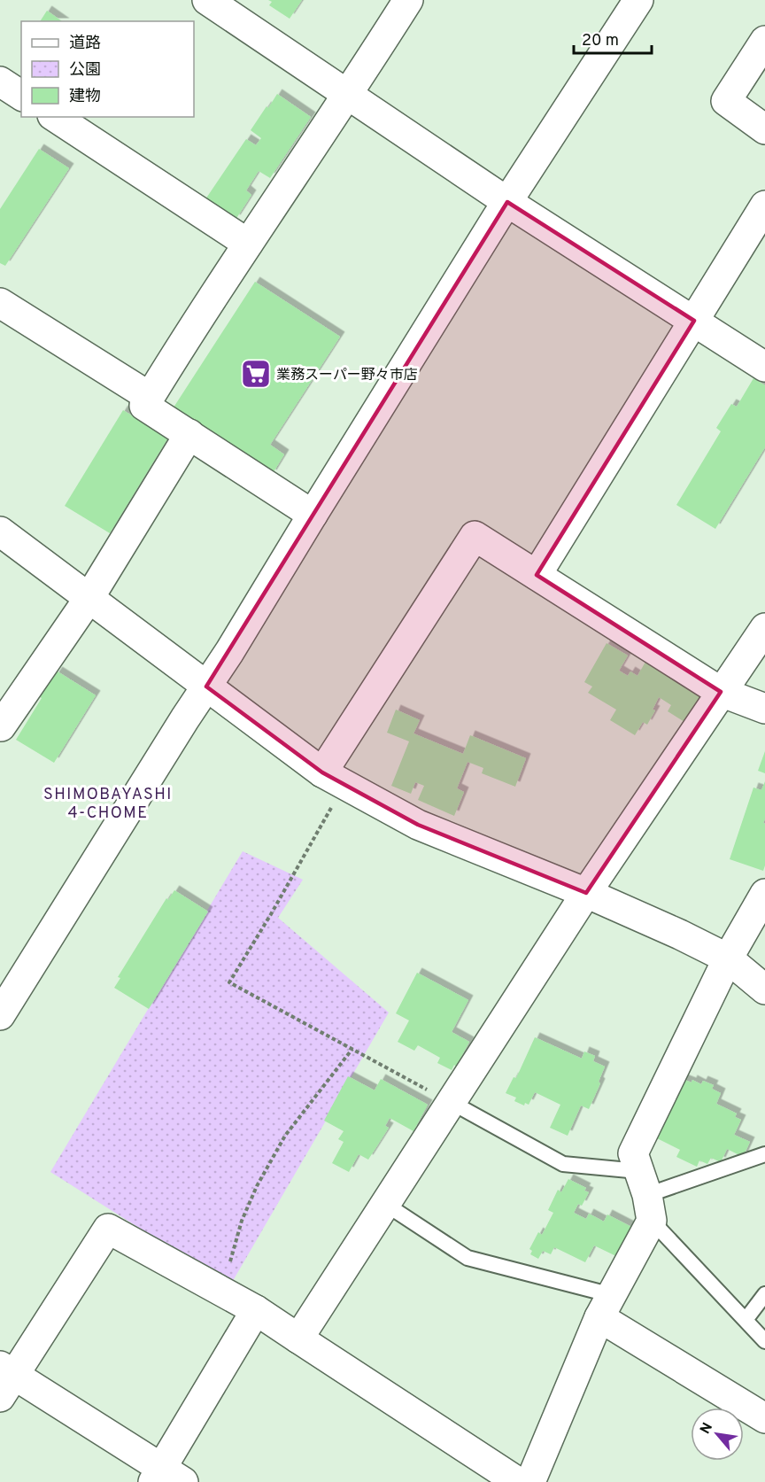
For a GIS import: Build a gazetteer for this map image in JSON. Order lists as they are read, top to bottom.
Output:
{
  "districts": ["SHIMOBAYASHI 4-CHOME"],
  "places": {
    "supermarket": ["業務スーパー野々市店"]
  },
  "legend": ["道路", "公園", "建物"],
  "scale_bar": "20 m",
  "north": "top left"
}
